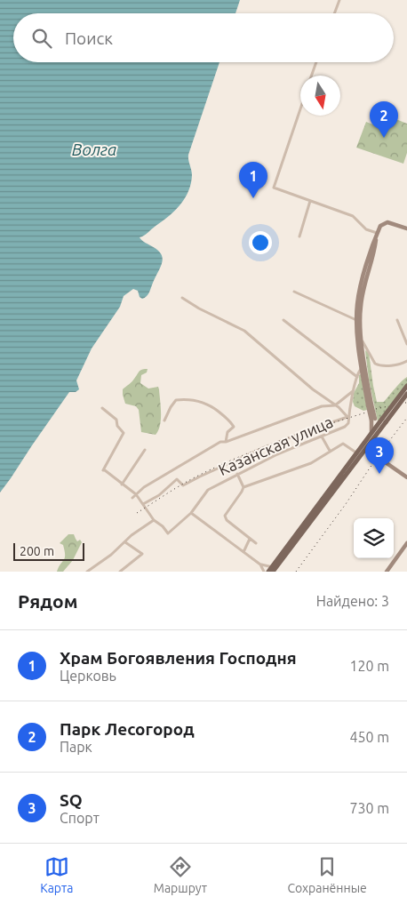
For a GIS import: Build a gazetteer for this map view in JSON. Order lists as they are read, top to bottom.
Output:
{
  "streets": {
    "street": ["Казанская улица"]
  },
  "water": ["Волга"],
  "scale_bar": "200 m",
  "north": "bottom",
  "page": {
    "search": "Поиск",
    "pins": ["2", "1", "3"],
    "scale": "200 m",
    "heading": ["Рядом", "Найдено: 3"],
    "list": [
      {
        "mark": "1",
        "name": "Храм Богоявления Господня",
        "note": "Церковь",
        "value": "120 m"
      },
      {
        "mark": "2",
        "name": "Парк Лесогород",
        "note": "Парк",
        "value": "450 m"
      },
      {
        "mark": "3",
        "name": "SQ",
        "note": "Спорт",
        "value": "730 m"
      }
    ],
    "nav": ["Карта", "Маршрут", "Сохранённые"]
  }
}
